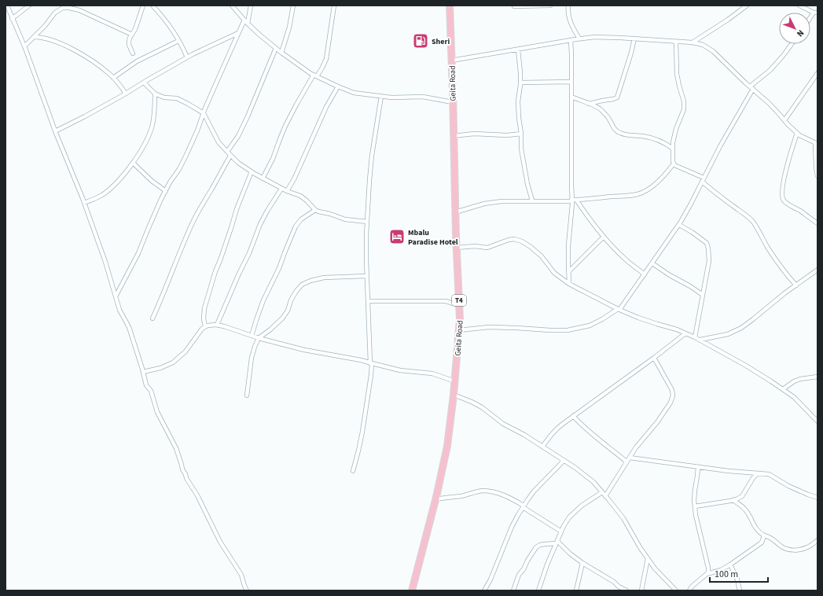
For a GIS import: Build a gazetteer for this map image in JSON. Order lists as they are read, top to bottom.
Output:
{
  "streets": {
    "highway": ["Geita Road", "T4"]
  },
  "places": {
    "fuel station": ["Sheri"],
    "hotel": ["Mbalu Paradise Hotel"]
  },
  "scale_bar": "100 m",
  "north": "bottom right"
}
